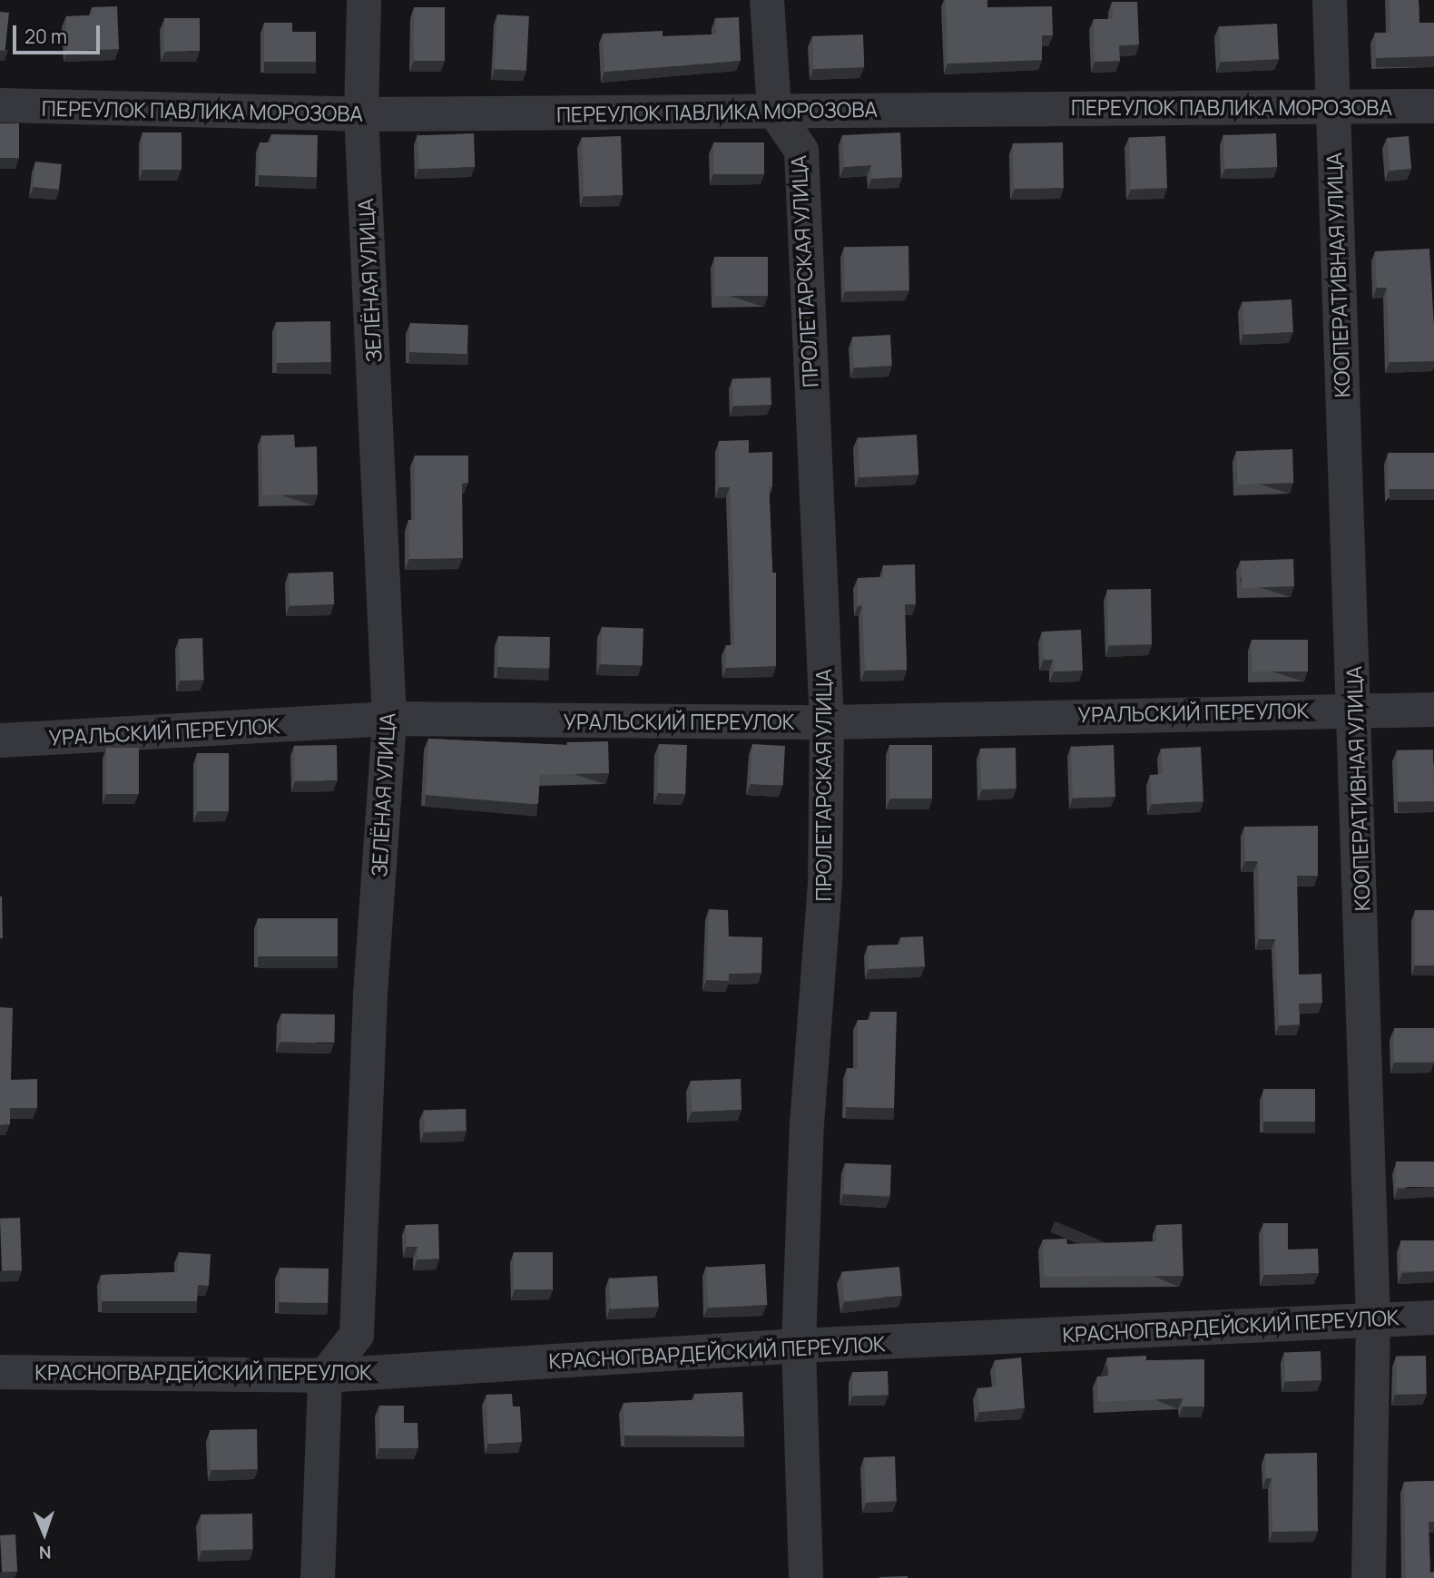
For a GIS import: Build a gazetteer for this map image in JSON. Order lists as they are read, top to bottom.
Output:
{
  "streets": {
    "street": [
      "ПЕРЕУЛОК ПАВЛИКА МОРОЗОВА",
      "ПРОЛЕТАРСКАЯ УЛИЦА",
      "КООПЕРАТИВНАЯ УЛИЦА",
      "ЗЕЛЁНАЯ УЛИЦА",
      "УРАЛЬСКИЙ ПЕРЕУЛОК",
      "КРАСНОГВАРДЕЙСКИЙ ПЕРЕУЛОК"
    ]
  },
  "crossings": [
    ["ПЕРЕУЛОК ПАВЛИКА МОРОЗОВА", "ПРОЛЕТАРСКАЯ УЛИЦА"],
    ["ПЕРЕУЛОК ПАВЛИКА МОРОЗОВА", "КООПЕРАТИВНАЯ УЛИЦА"],
    ["ПЕРЕУЛОК ПАВЛИКА МОРОЗОВА", "ЗЕЛЁНАЯ УЛИЦА"],
    ["ПРОЛЕТАРСКАЯ УЛИЦА", "УРАЛЬСКИЙ ПЕРЕУЛОК"],
    ["ПРОЛЕТАРСКАЯ УЛИЦА", "КРАСНОГВАРДЕЙСКИЙ ПЕРЕУЛОК"],
    ["КООПЕРАТИВНАЯ УЛИЦА", "УРАЛЬСКИЙ ПЕРЕУЛОК"],
    ["КООПЕРАТИВНАЯ УЛИЦА", "КРАСНОГВАРДЕЙСКИЙ ПЕРЕУЛОК"],
    ["ЗЕЛЁНАЯ УЛИЦА", "УРАЛЬСКИЙ ПЕРЕУЛОК"],
    ["ЗЕЛЁНАЯ УЛИЦА", "КРАСНОГВАРДЕЙСКИЙ ПЕРЕУЛОК"]
  ],
  "scale_bar": "20 m",
  "north": "bottom"
}
